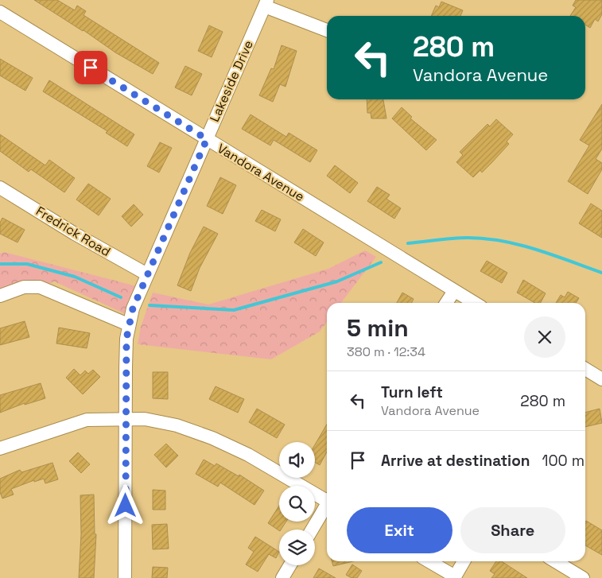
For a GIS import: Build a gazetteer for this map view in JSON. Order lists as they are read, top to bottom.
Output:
{
  "streets": {
    "street": ["Lakeside Drive", "Vandora Avenue", "Fredrick Road"]
  },
  "crossings": [
    ["Lakeside Drive", "Vandora Avenue"],
    ["Lakeside Drive", "Fredrick Road"]
  ],
  "page": {
    "turn": ["280 m", "Vandora Avenue"],
    "heading": ["5 min", "380 m · 12:34"],
    "list": [
      {
        "name": "Turn left",
        "note": "Vandora Avenue",
        "value": "280 m"
      },
      {
        "name": "Arrive at destination",
        "value": "100 m"
      }
    ],
    "buttons": ["Exit", "Share"]
  }
}
